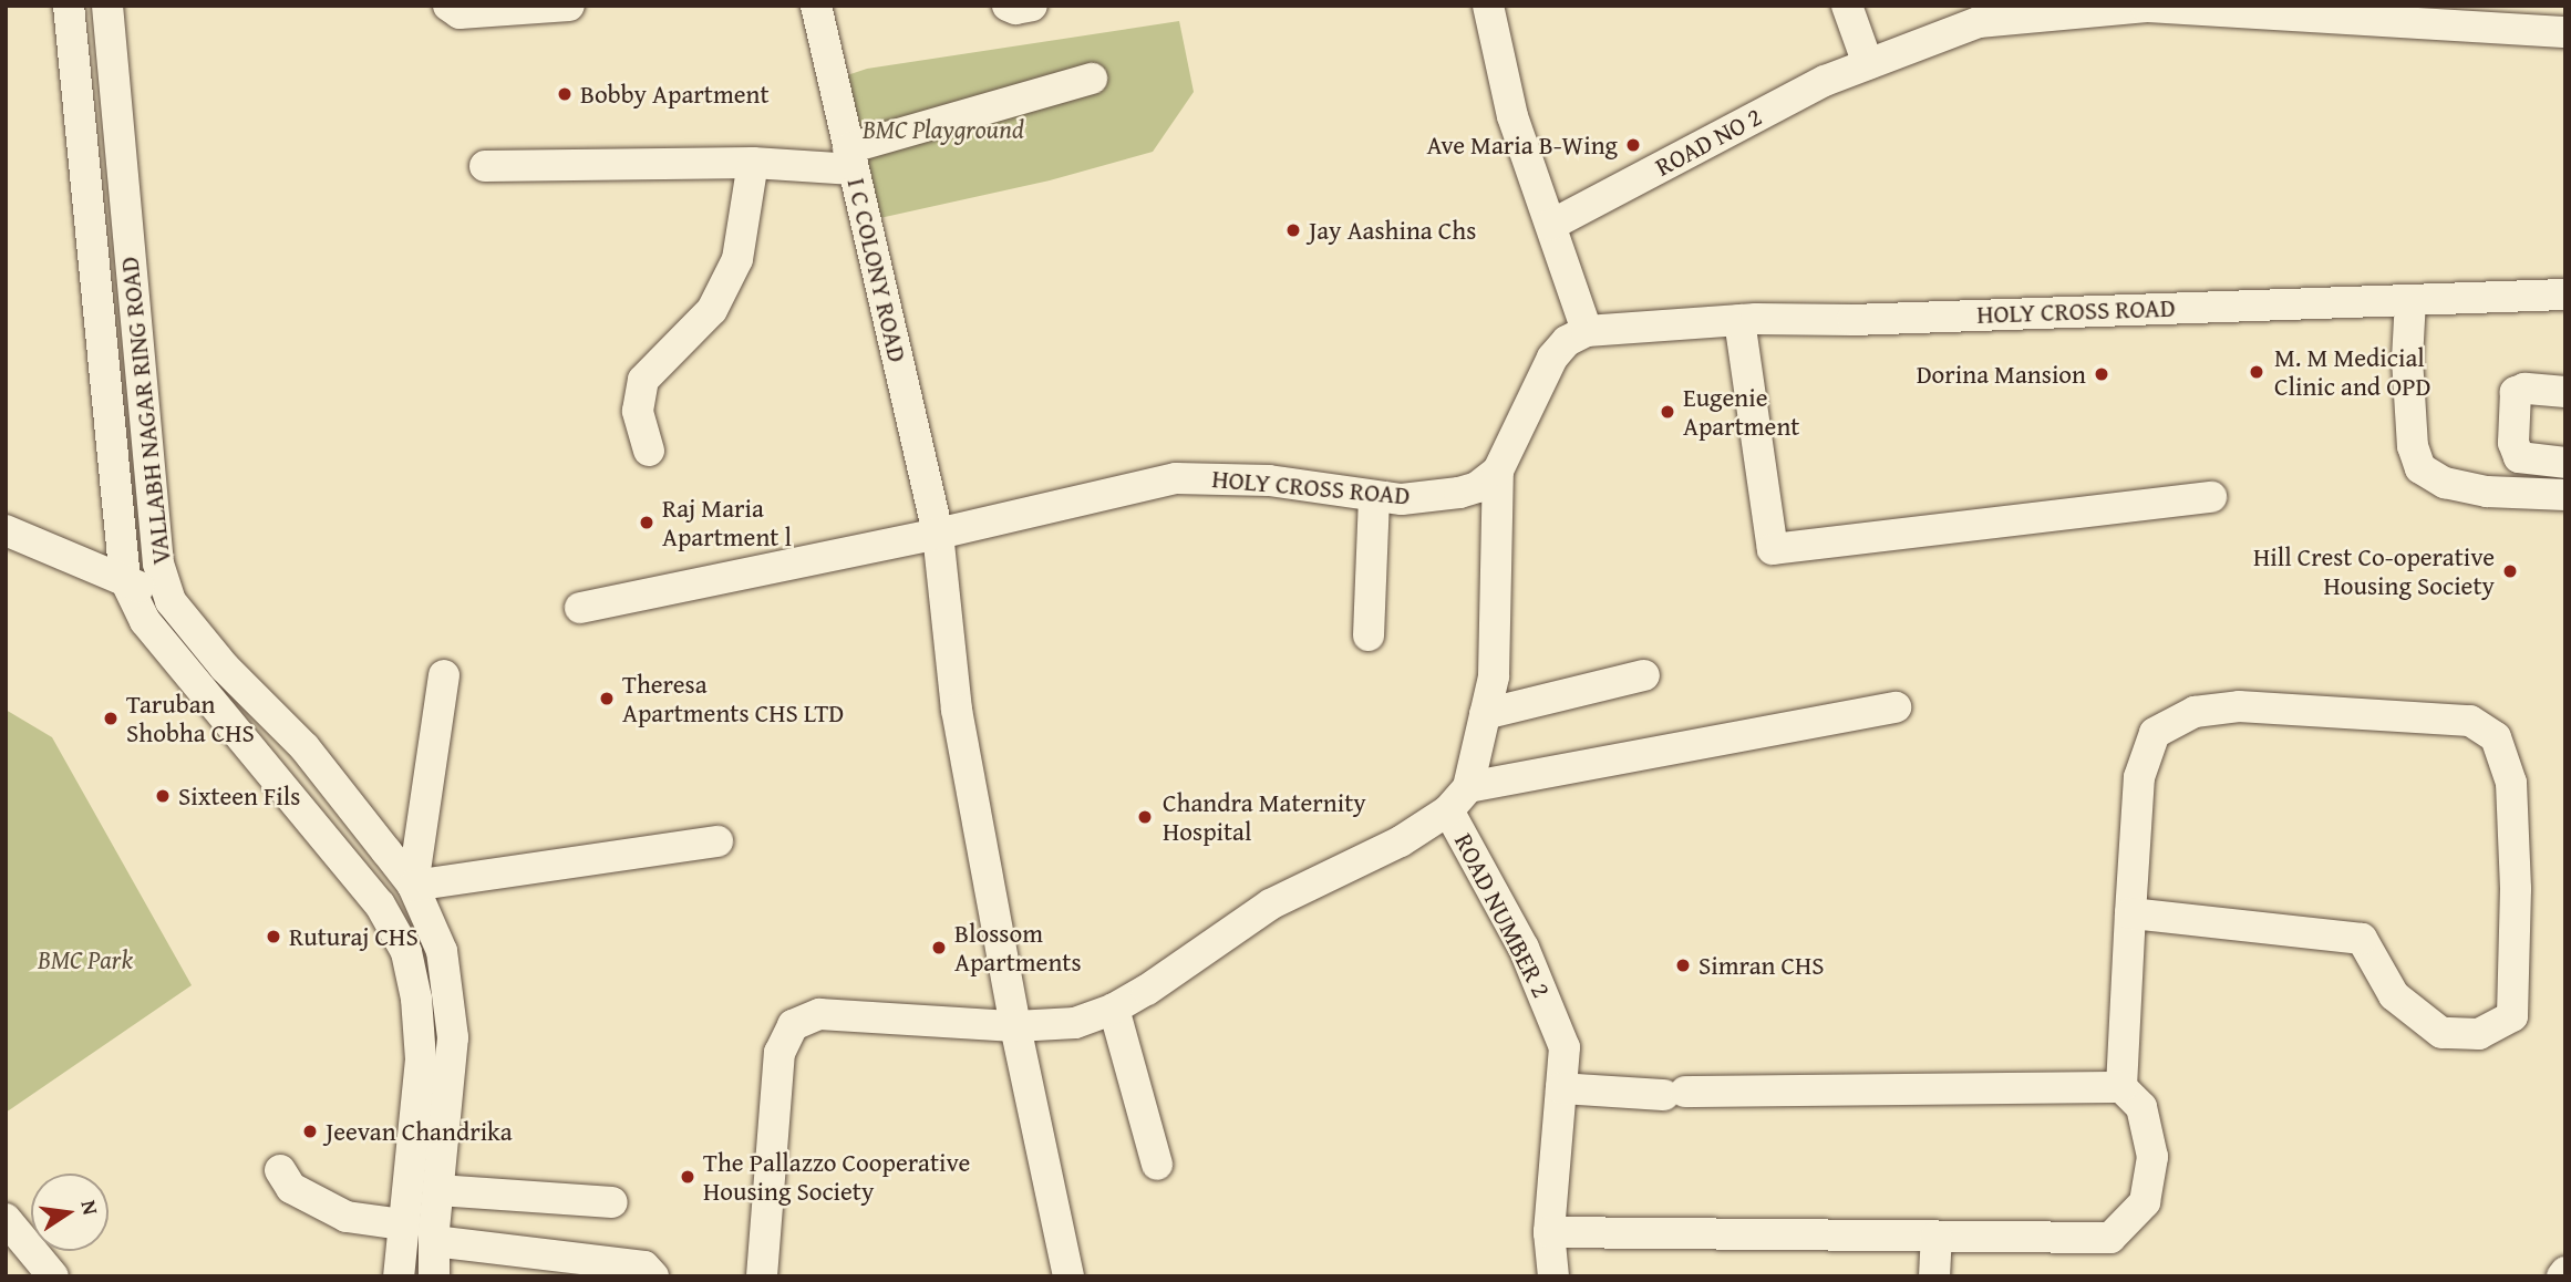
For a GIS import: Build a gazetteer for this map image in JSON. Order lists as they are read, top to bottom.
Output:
{
  "streets": {
    "street": [
      "ROAD NO 2",
      "I C COLONY ROAD",
      "HOLY CROSS ROAD",
      "VALLABH NAGAR RING ROAD",
      "ROAD NUMBER 2"
    ]
  },
  "crossings": [
    ["I C COLONY ROAD", "HOLY CROSS ROAD"]
  ],
  "parks": ["BMC Playground", "BMC Park"],
  "places": [
    "Bobby Apartment",
    "Ave Maria B-Wing",
    "Jay Aashina Chs",
    "M. M Medicial Clinic and OPD",
    "Dorina Mansion",
    "Eugenie Apartment",
    "Raj Maria Apartment l",
    "Hill Crest Co-operative Housing Society",
    "Theresa Apartments CHS LTD",
    "Taruban Shobha CHS",
    "Sixteen Fils",
    "Chandra Maternity Hospital",
    "Ruturaj CHS",
    "Blossom Apartments",
    "Simran CHS",
    "Jeevan Chandrika",
    "The Pallazzo Cooperative Housing Society"
  ],
  "north": "right"
}
